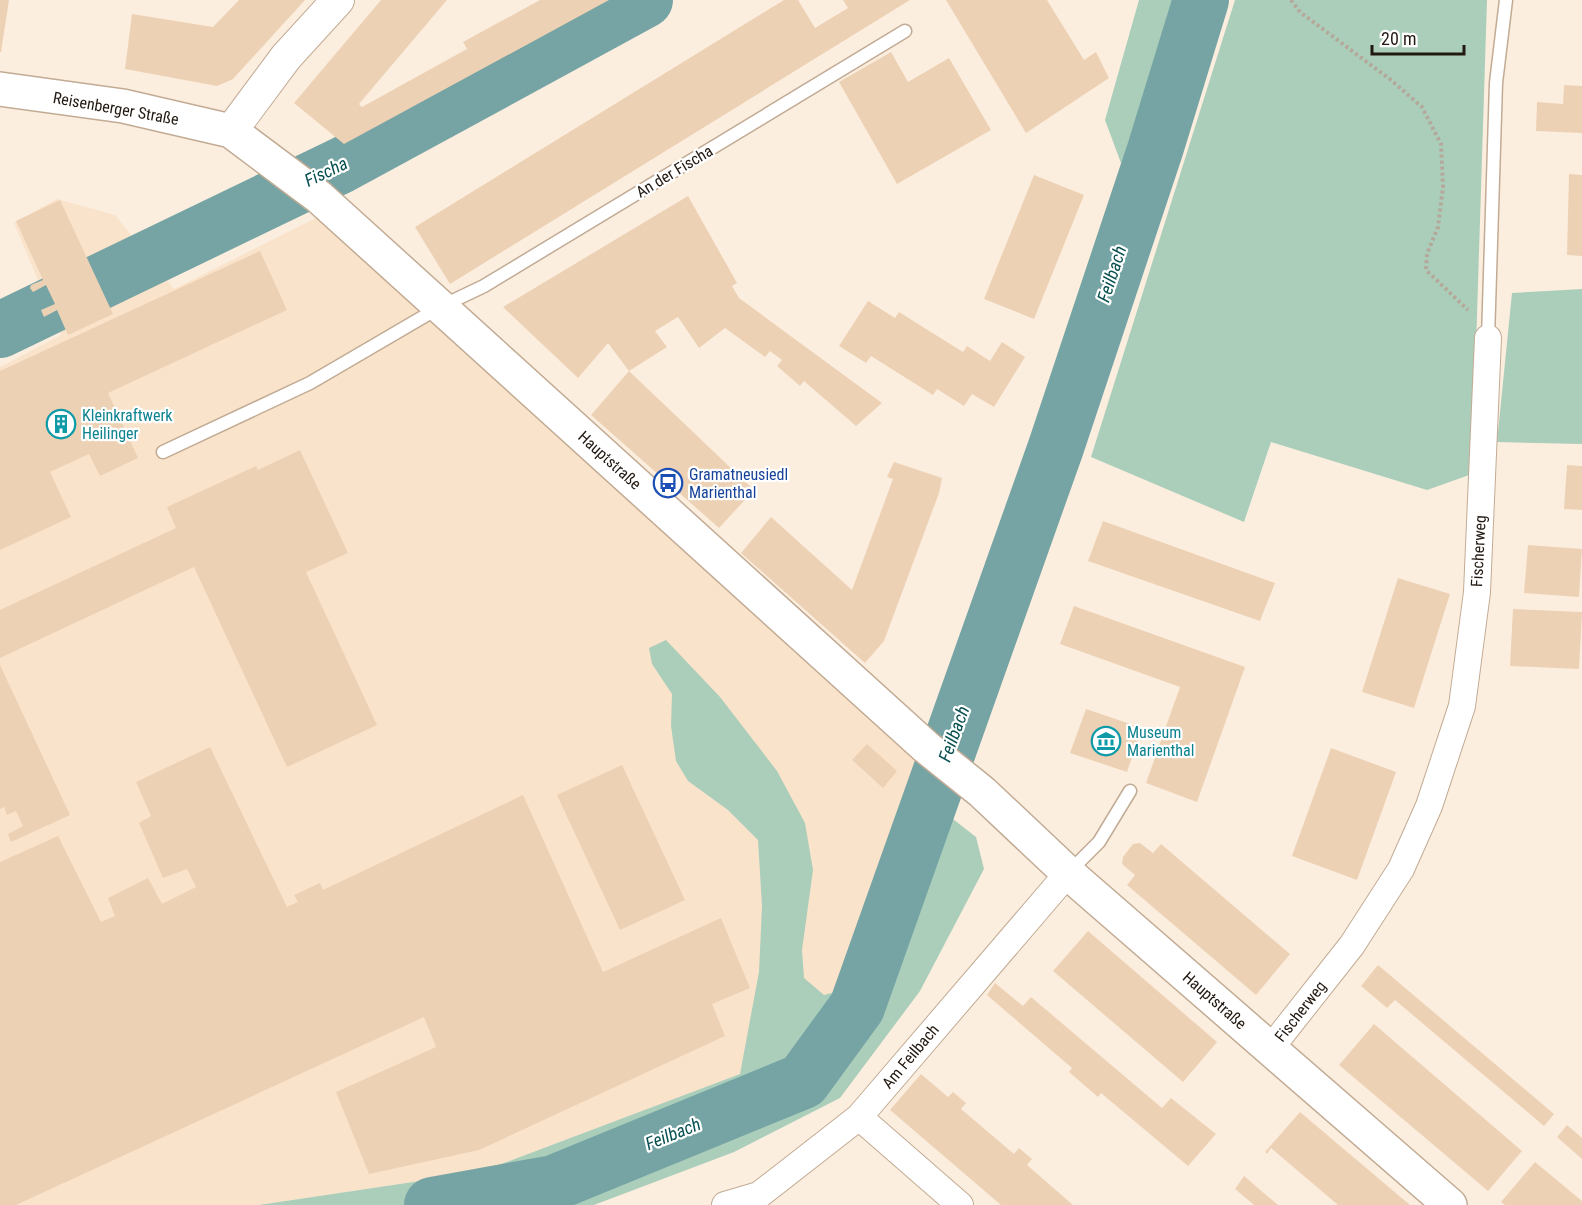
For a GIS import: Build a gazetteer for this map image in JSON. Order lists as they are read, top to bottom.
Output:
{
  "streets": {
    "main road": ["Reisenberger Straße", "Hauptstraße"],
    "street": ["Fischerweg", "Am Feilbach"],
    "lane": ["An der Fischa"]
  },
  "crossings": [
    ["Reisenberger Straße", "Hauptstraße"],
    ["An der Fischa", "Hauptstraße"],
    ["Hauptstraße", "Fischerweg"],
    ["Hauptstraße", "Am Feilbach"]
  ],
  "water": ["Fischa", "Feilbach"],
  "places": {
    "building": ["Kleinkraftwerk Heilinger"],
    "bus stop": ["Gramatneusiedl Marienthal"],
    "museum": ["Museum Marienthal"]
  },
  "scale_bar": "20 m"
}
